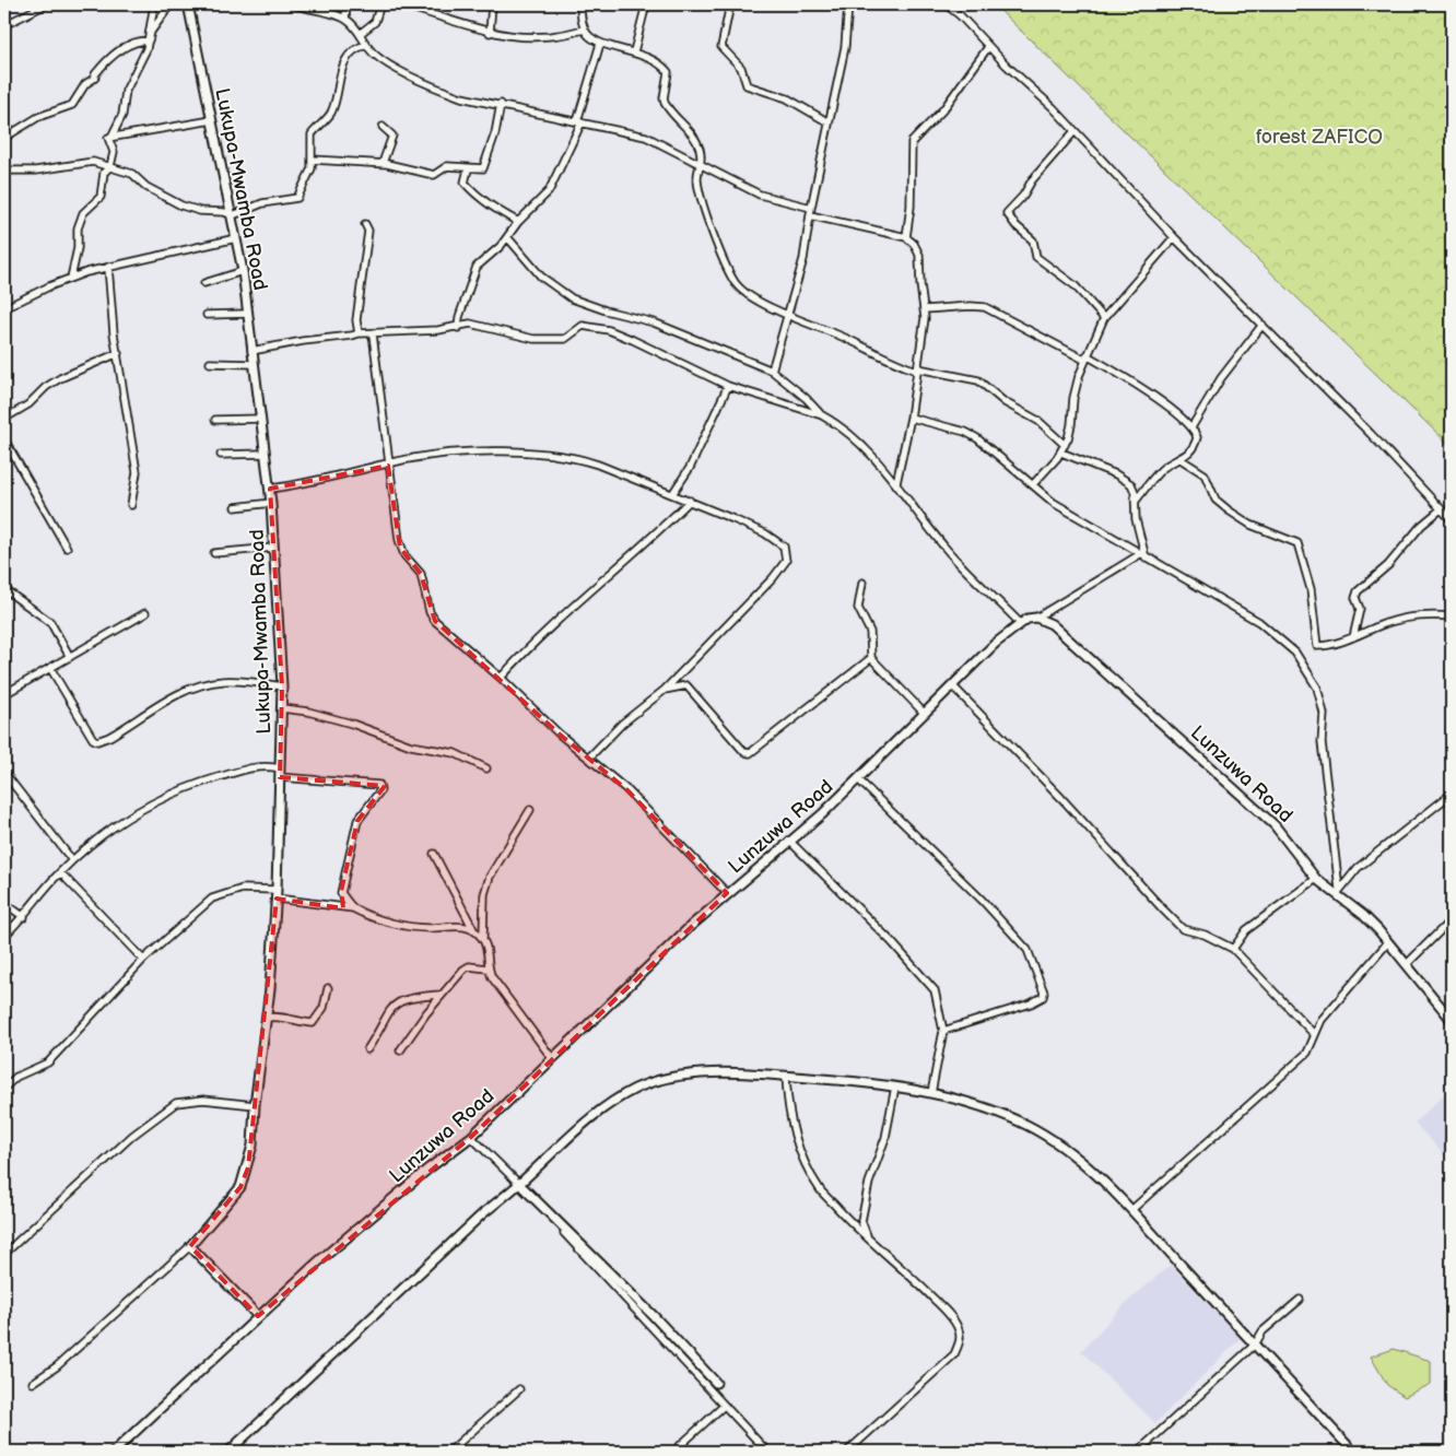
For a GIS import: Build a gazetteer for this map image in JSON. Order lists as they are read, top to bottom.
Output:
{
  "streets": {
    "street": ["Lukupa-Mwamba Road", "Lunzuwa Road"]
  },
  "parks": ["forest ZAFICO"]
}
